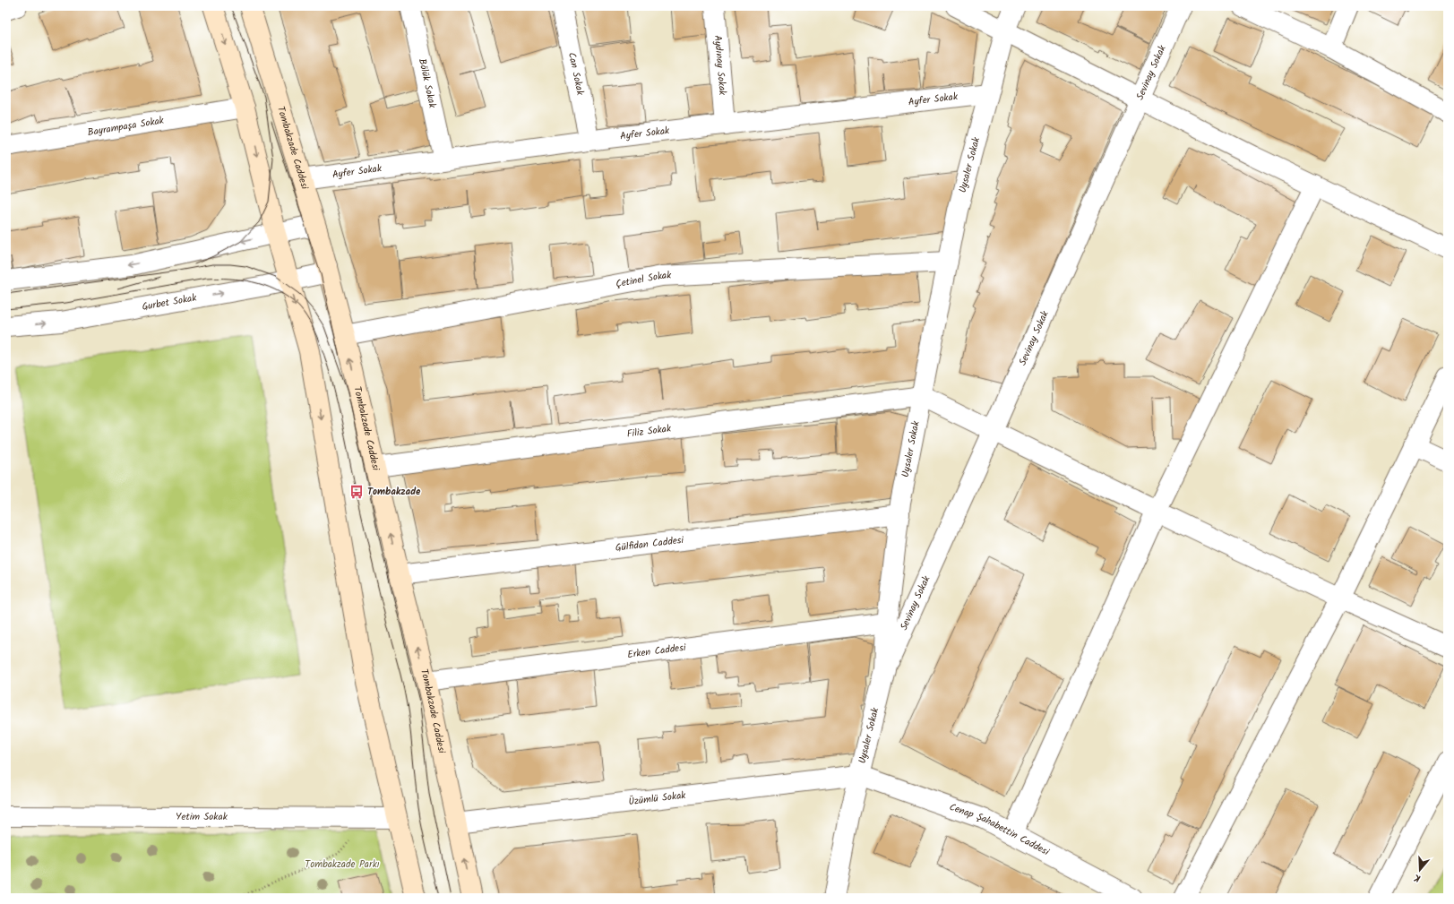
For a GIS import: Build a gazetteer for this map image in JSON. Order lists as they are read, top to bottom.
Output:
{
  "streets": {
    "main road": ["Tombakzade Caddesi"],
    "street": [
      "Aydınay Sokak",
      "Sevinay Sokak",
      "Can Sokak",
      "Bölük Sokak",
      "Ayfer Sokak",
      "Bayrampaşa Sokak",
      "Uysaler Sokak",
      "Çetinel Sokak",
      "Gurbet Sokak",
      "Filiz Sokak",
      "Gülfidan Caddesi",
      "Erken Caddesi",
      "Üzümlü Sokak",
      "Yetim Sokak",
      "Cenap Şahabettin Caddesi"
    ]
  },
  "crossings": [
    ["Aydınay Sokak", "Ayfer Sokak"],
    ["Sevinay Sokak", "Uysaler Sokak"],
    ["Can Sokak", "Ayfer Sokak"],
    ["Bölük Sokak", "Ayfer Sokak"],
    ["Ayfer Sokak", "Tombakzade Caddesi"],
    ["Ayfer Sokak", "Uysaler Sokak"],
    ["Tombakzade Caddesi", "Çetinel Sokak"],
    ["Tombakzade Caddesi", "Gurbet Sokak"],
    ["Tombakzade Caddesi", "Filiz Sokak"],
    ["Tombakzade Caddesi", "Gülfidan Caddesi"],
    ["Tombakzade Caddesi", "Erken Caddesi"],
    ["Tombakzade Caddesi", "Üzümlü Sokak"],
    ["Uysaler Sokak", "Çetinel Sokak"],
    ["Uysaler Sokak", "Filiz Sokak"],
    ["Uysaler Sokak", "Gülfidan Caddesi"],
    ["Uysaler Sokak", "Erken Caddesi"],
    ["Uysaler Sokak", "Üzümlü Sokak"],
    ["Uysaler Sokak", "Cenap Şahabettin Caddesi"],
    ["Üzümlü Sokak", "Cenap Şahabettin Caddesi"]
  ],
  "parks": ["Tombakzade Parkı"],
  "places": {
    "bus stop": ["Tombakzade"]
  },
  "north": "bottom"
}
